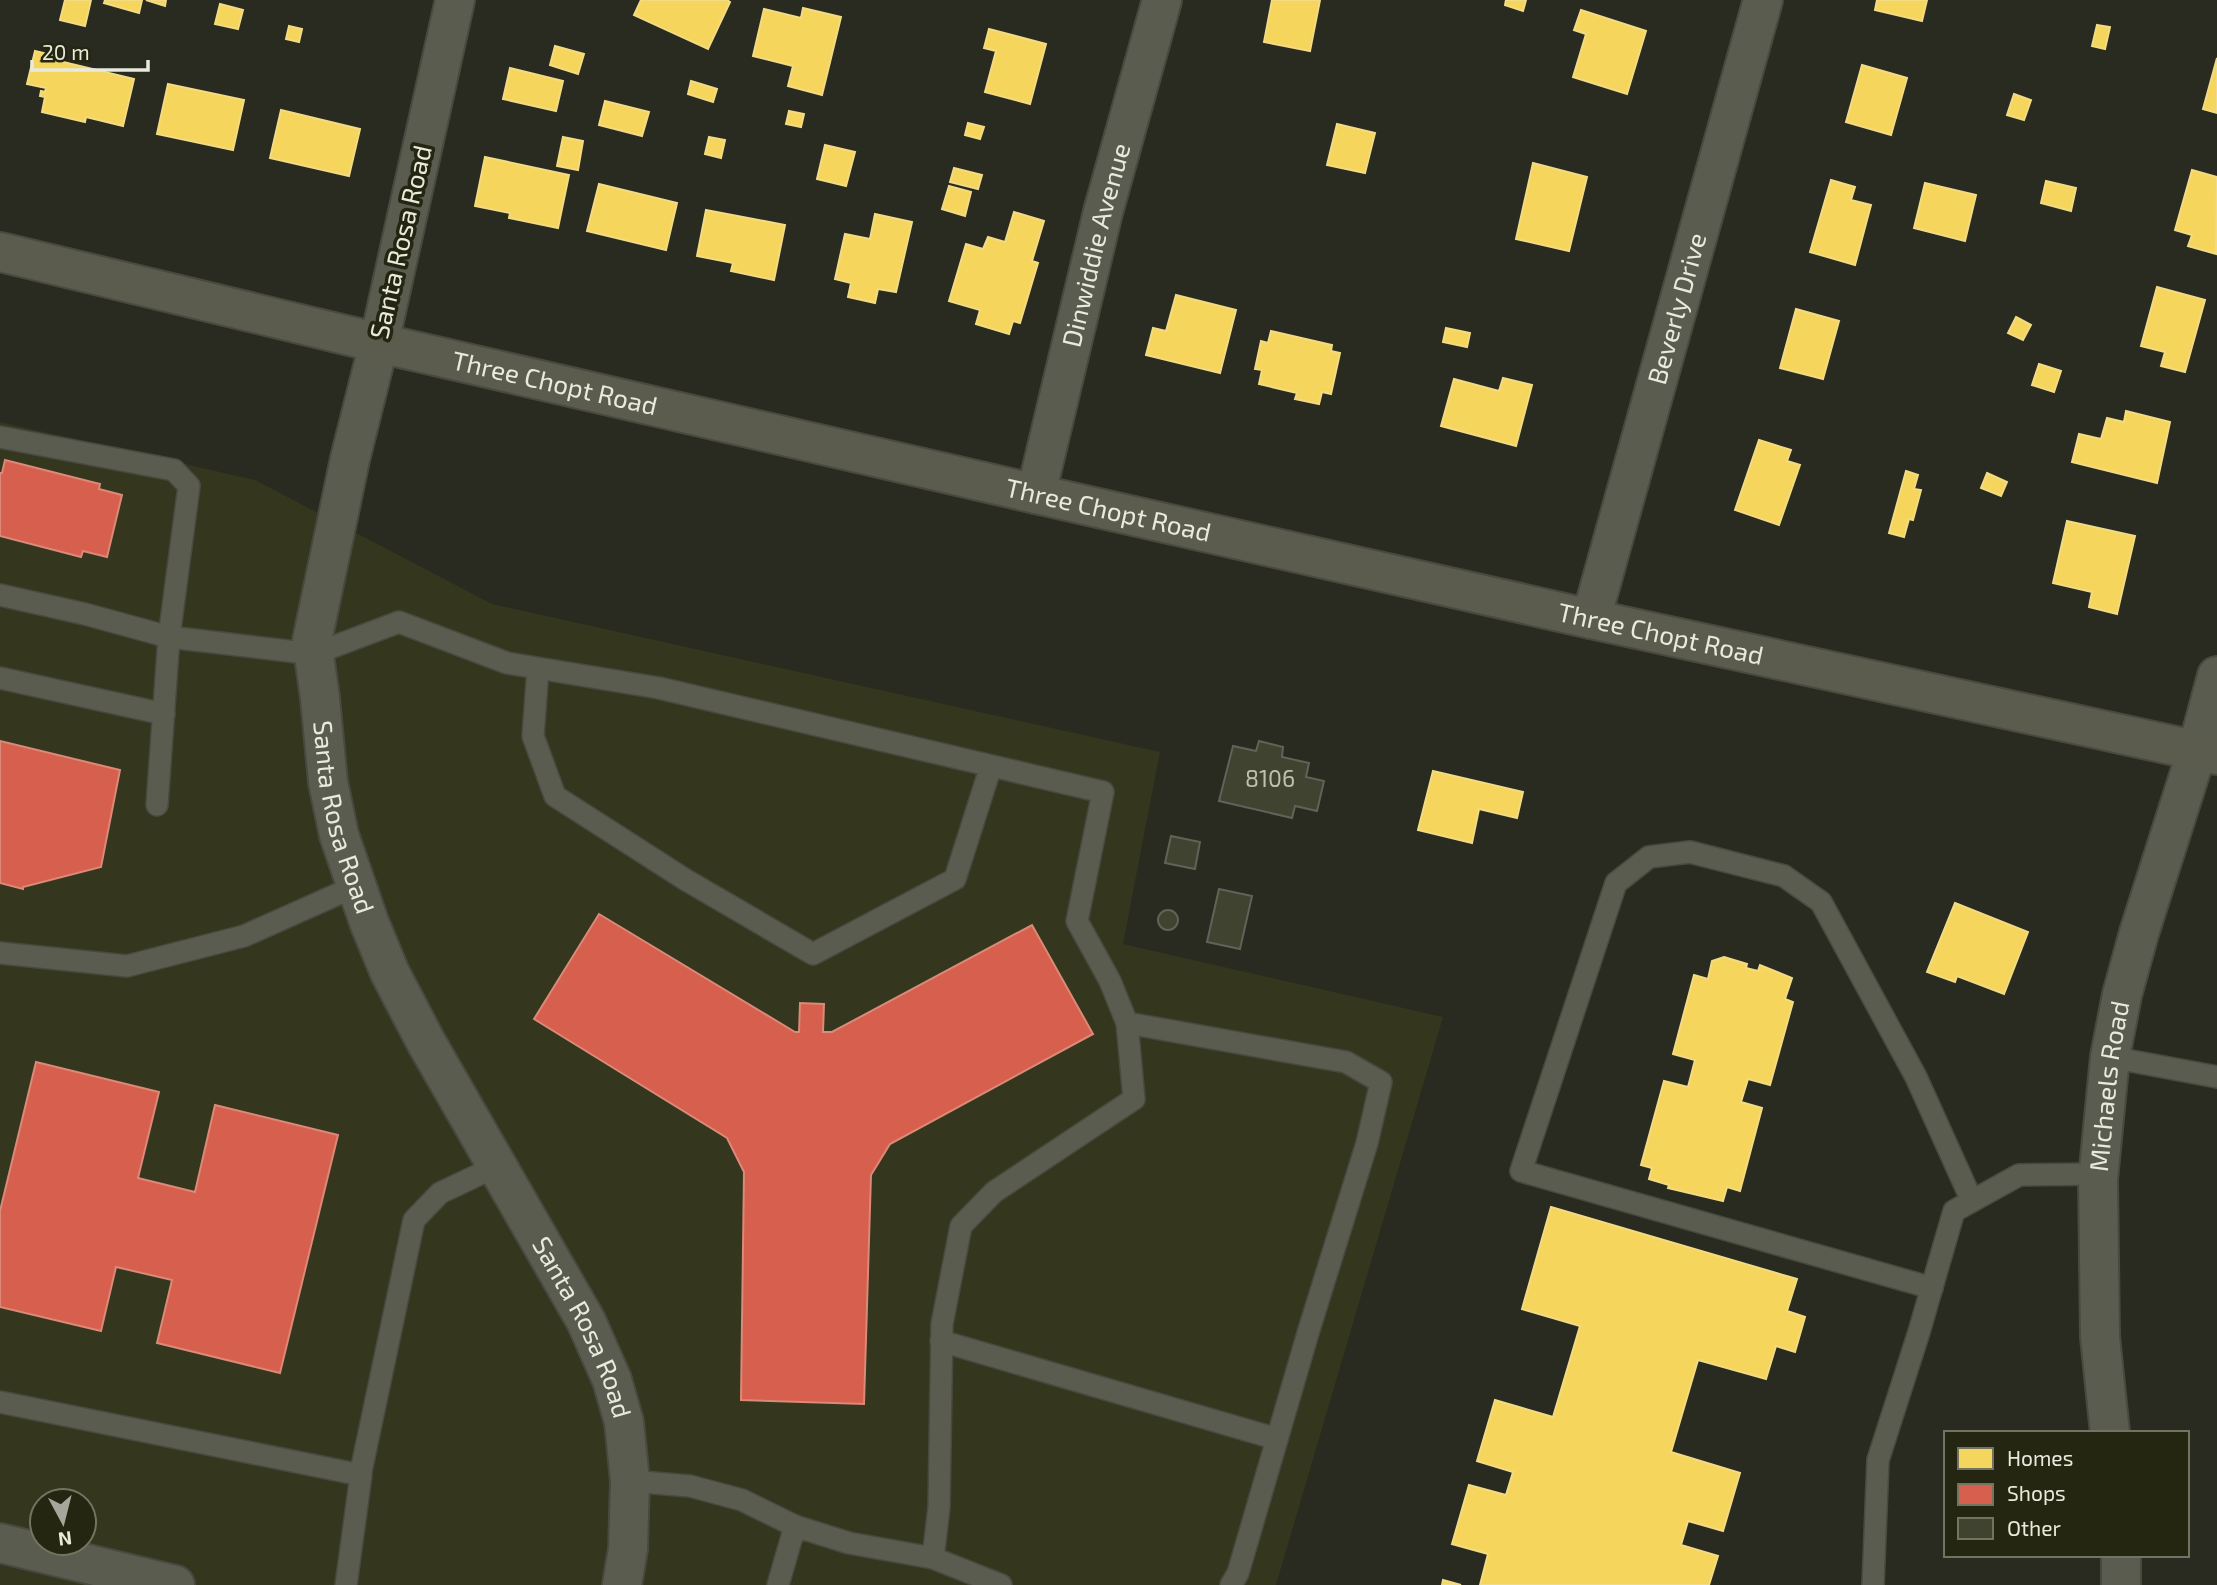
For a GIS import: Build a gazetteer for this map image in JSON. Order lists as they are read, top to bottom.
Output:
{
  "streets": {
    "main road": ["Three Chopt Road"],
    "street": [
      "Santa Rosa Road",
      "Dinwiddie Avenue",
      "Beverly Drive",
      "Michaels Road"
    ]
  },
  "crossings": [
    ["Santa Rosa Road", "Three Chopt Road"],
    ["Dinwiddie Avenue", "Three Chopt Road"],
    ["Beverly Drive", "Three Chopt Road"],
    ["Three Chopt Road", "Michaels Road"]
  ],
  "house_numbers": ["8106"],
  "legend": ["Homes", "Shops", "Other"],
  "scale_bar": "20 m",
  "north": "bottom"
}
